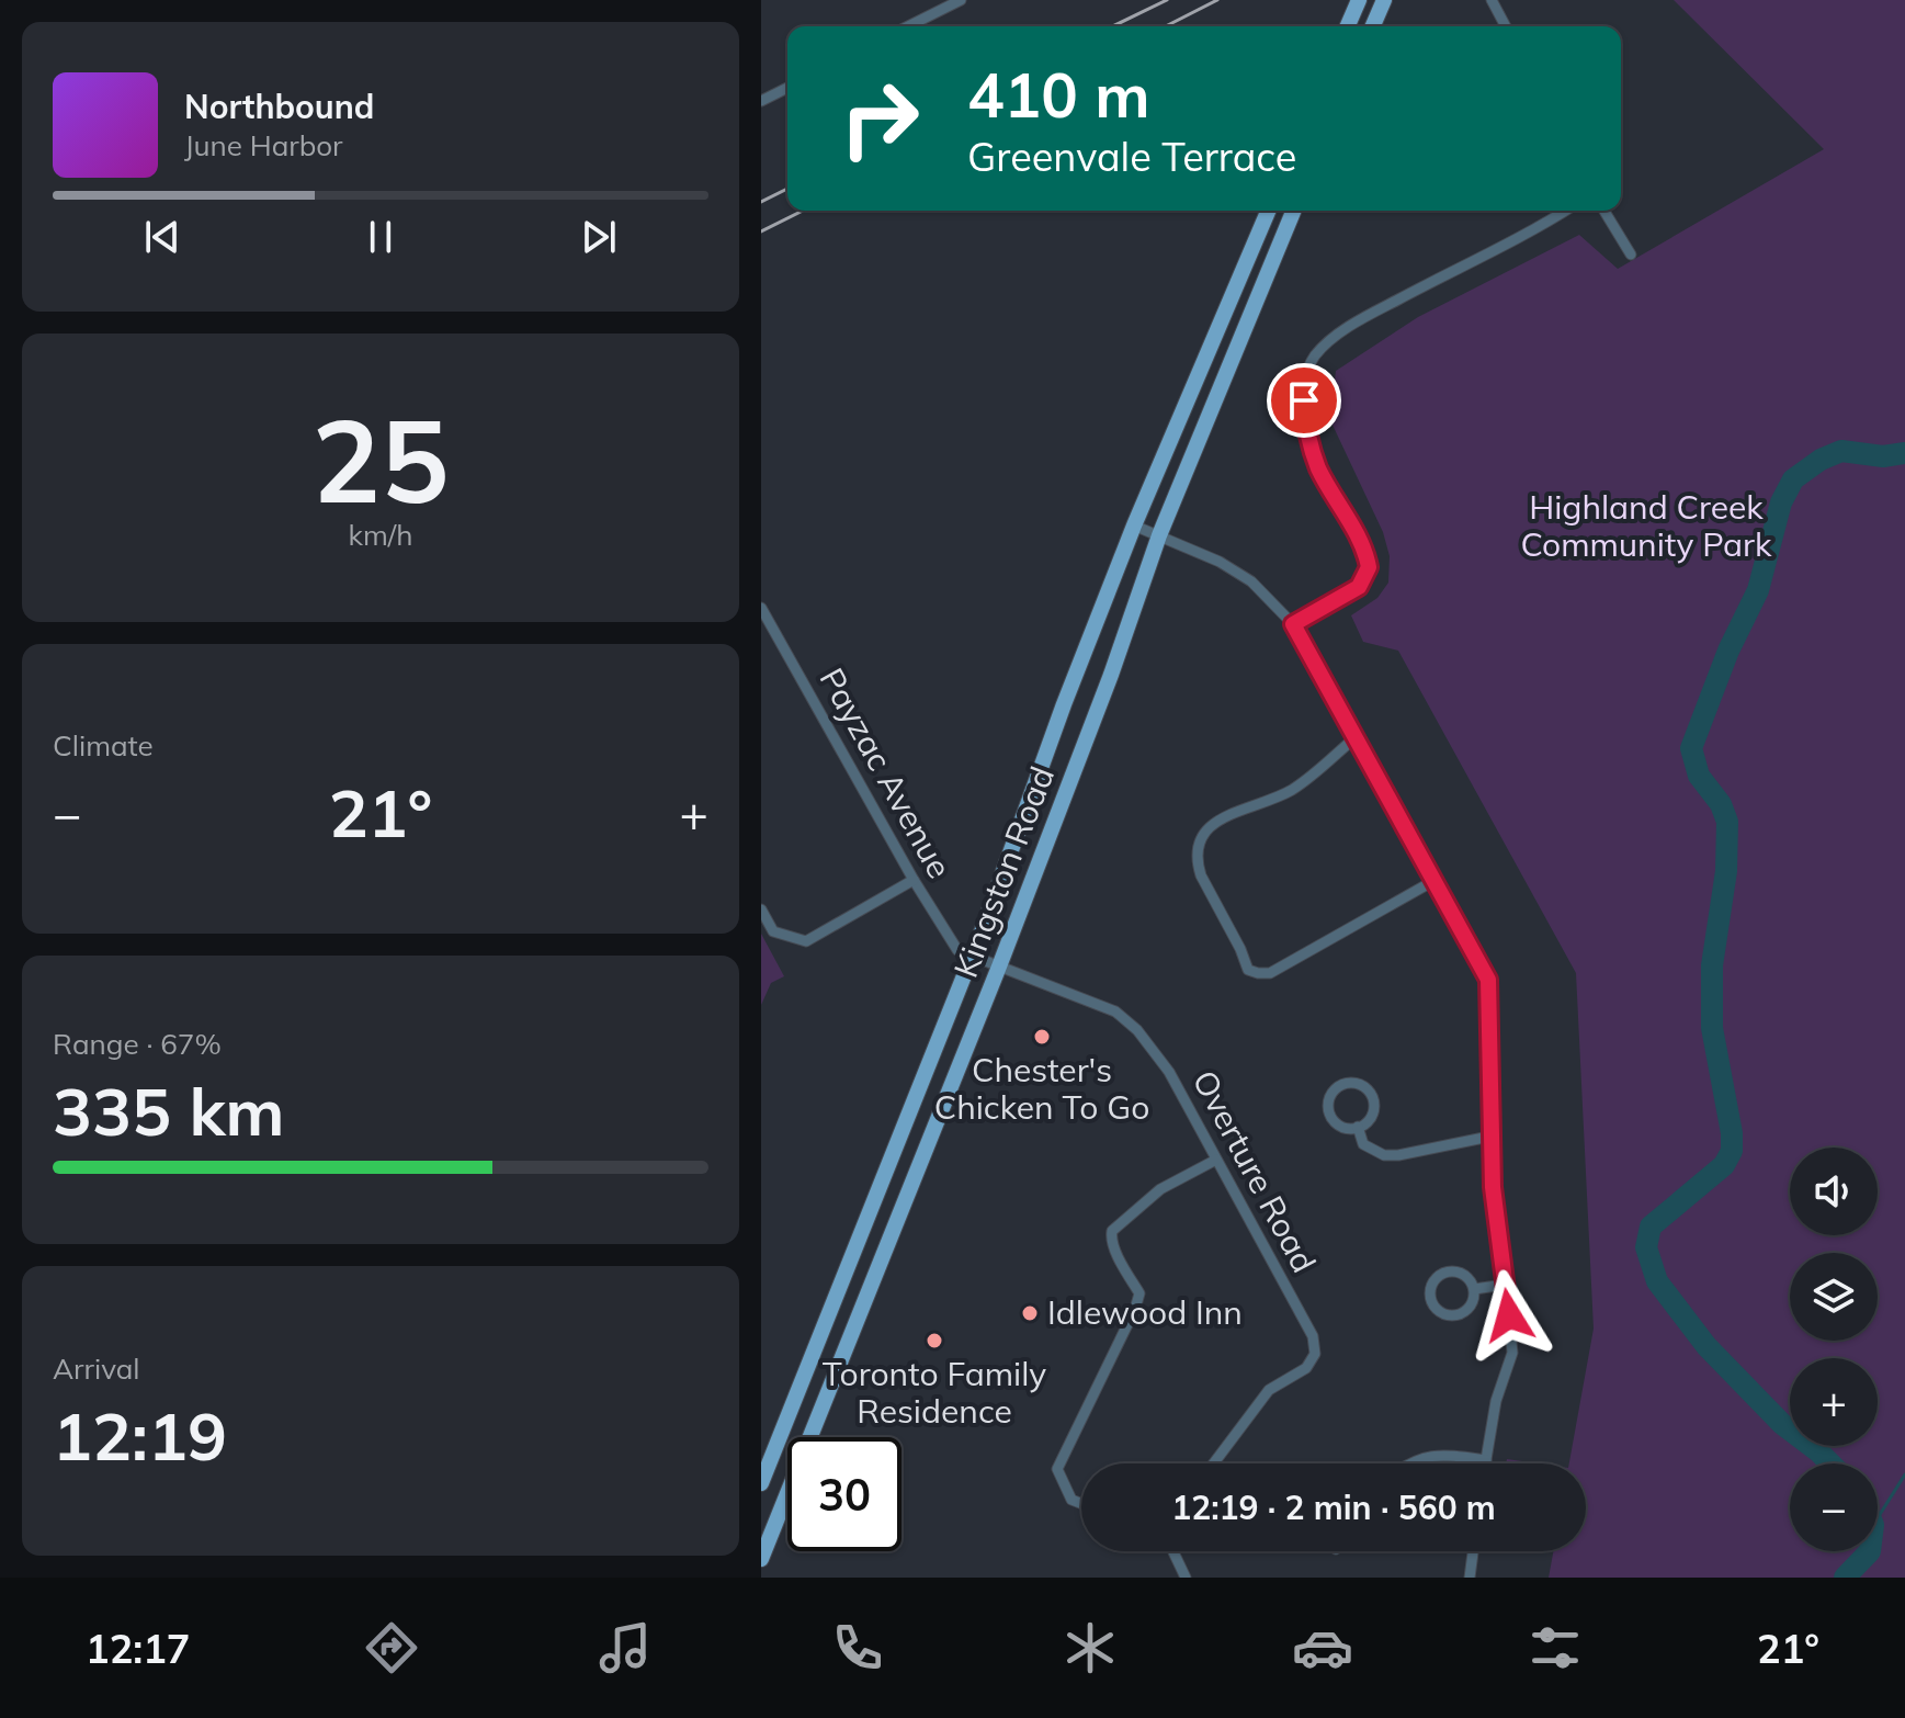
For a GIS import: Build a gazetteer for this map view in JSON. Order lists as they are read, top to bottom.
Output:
{
  "streets": {
    "main road": ["Kingston Road"],
    "street": ["Payzac Avenue", "Overture Road"]
  },
  "crossings": [
    ["Payzac Avenue", "Kingston Road"],
    ["Payzac Avenue", "Overture Road"],
    ["Kingston Road", "Overture Road"]
  ],
  "parks": ["Highland Creek Community Park"],
  "places": ["Chester's Chicken To Go", "Idlewood Inn", "Toronto Family Residence"],
  "page": {
    "turn": ["410 m", "Greenvale Terrace"],
    "song": ["Northbound", "June Harbor"],
    "tile": [
      ["25", "km/h"],
      "Climate",
      ["Range · 67%", "335 km"],
      ["Arrival", "12:19"]
    ],
    "heat": ["−", "21°", "+"],
    "map_buttons": ["+", "−"],
    "limit": "30",
    "trip": "12:19 · 2 min · 560 m",
    "tabs": ["12:17", "21°"]
  }
}
